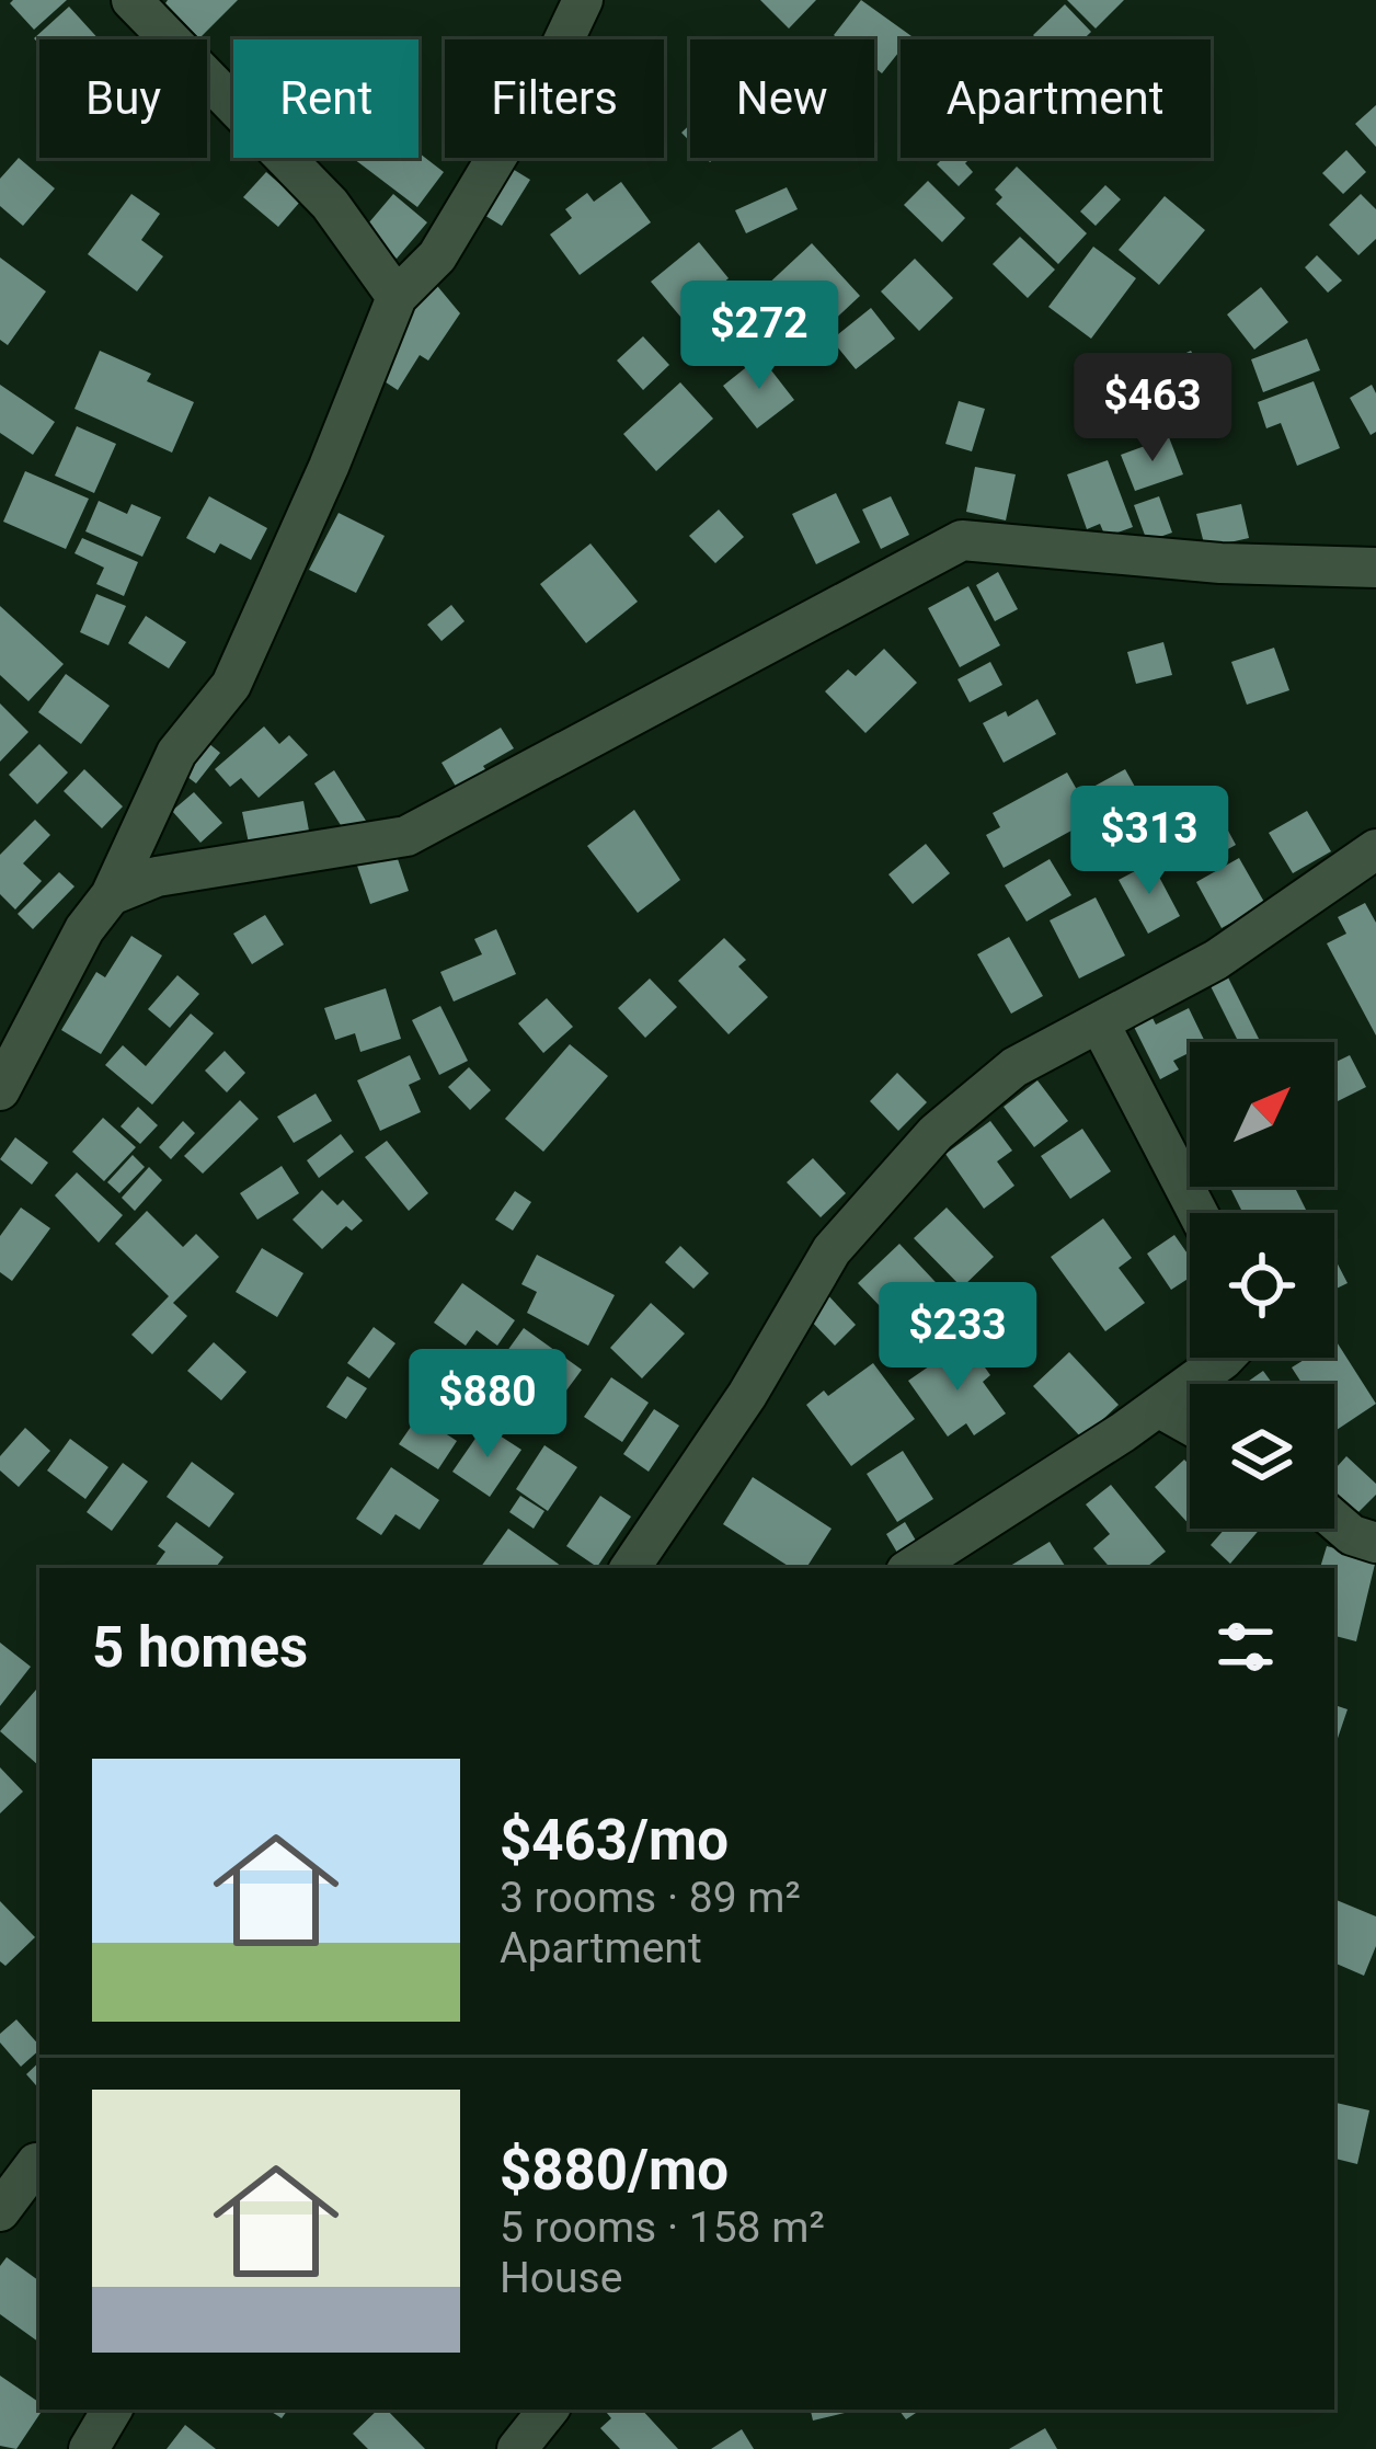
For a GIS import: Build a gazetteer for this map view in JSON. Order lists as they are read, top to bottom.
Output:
{
  "north": "top right",
  "page": {
    "chip": [
      "Buy",
      "Rent",
      "Filters",
      "New",
      "Apartment"
    ],
    "price": [
      "$272",
      "$463",
      "$313",
      "$233",
      "$880"
    ],
    "heading": "5 homes",
    "list": [
      {
        "name": "$463/mo",
        "note": "3 rooms · 89 m² · Apartment"
      },
      {
        "name": "$880/mo",
        "note": "5 rooms · 158 m² · House"
      }
    ]
  }
}
